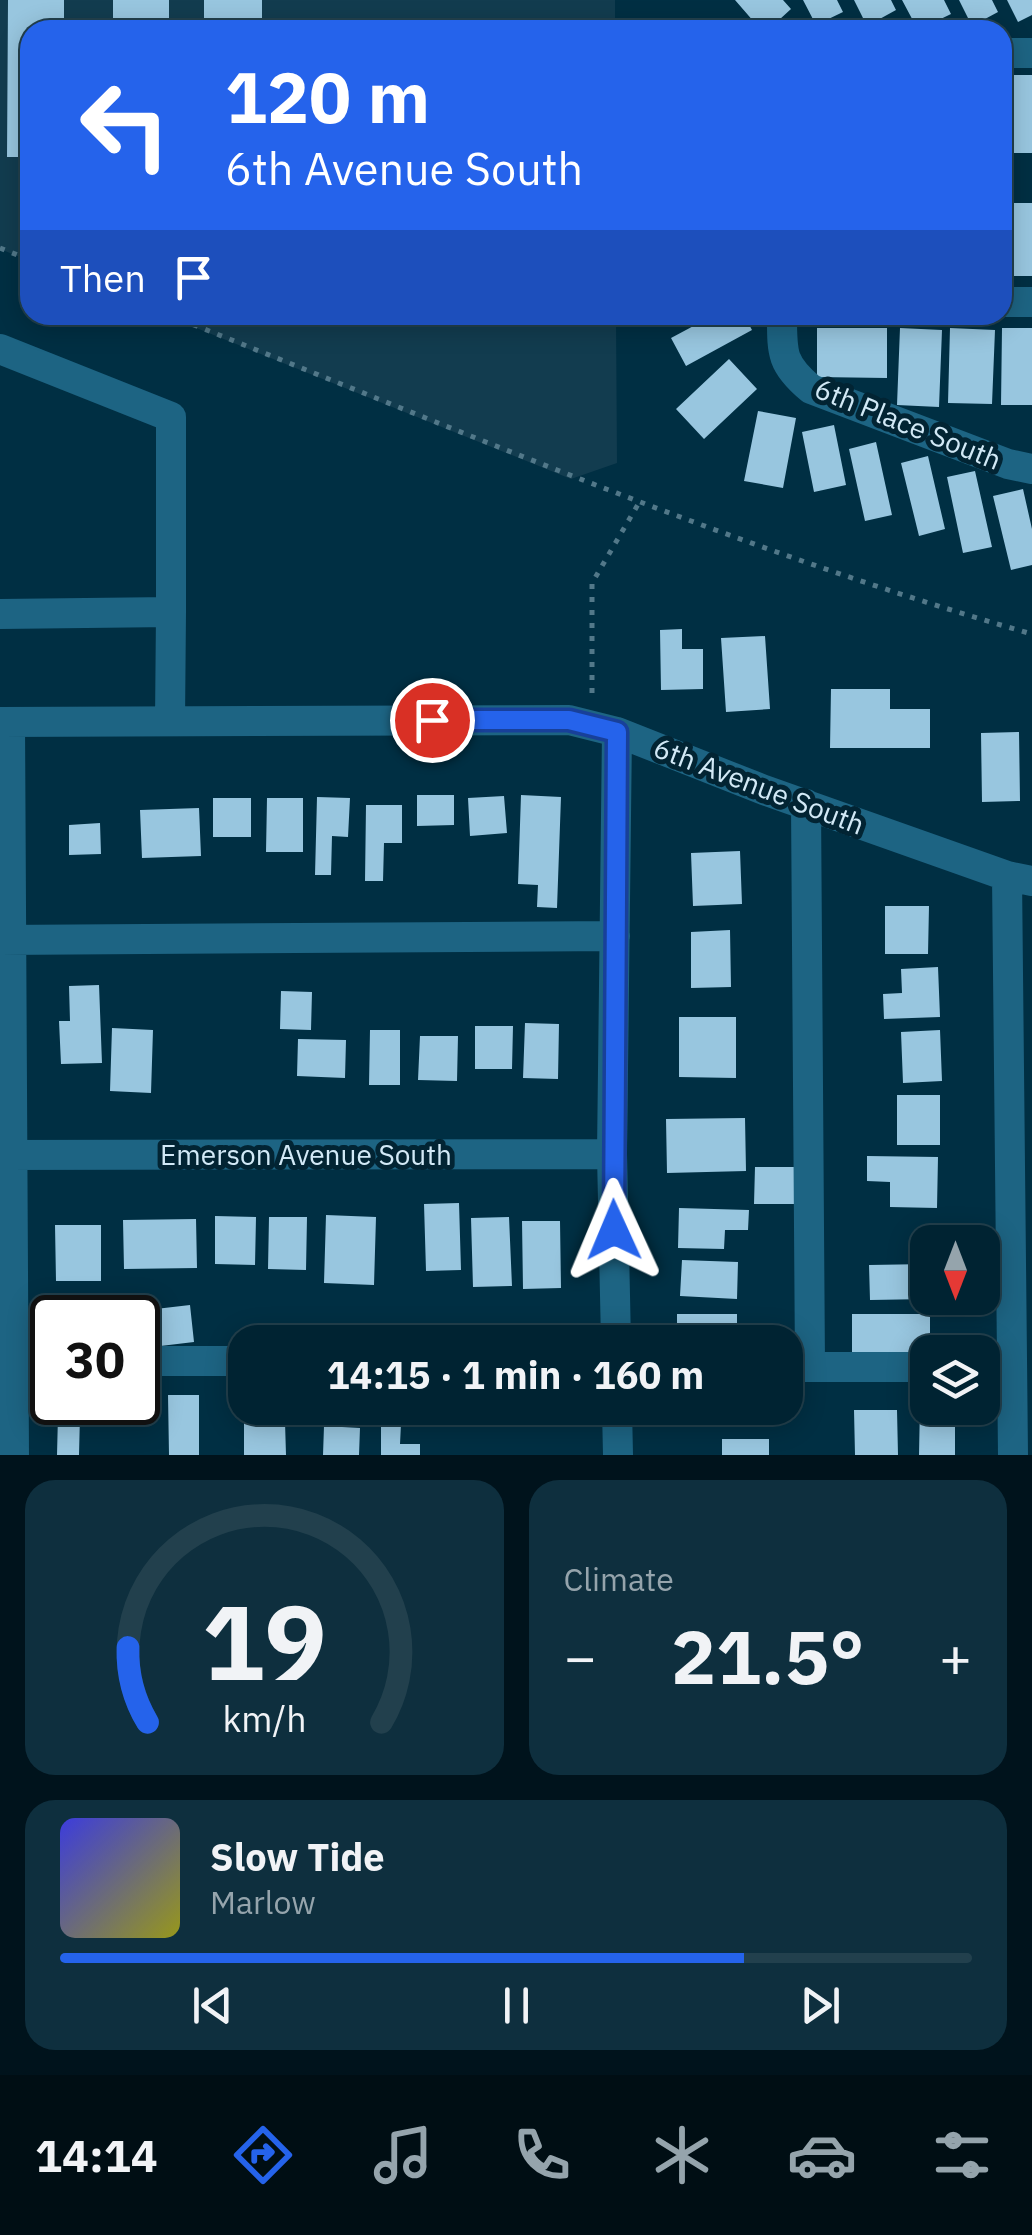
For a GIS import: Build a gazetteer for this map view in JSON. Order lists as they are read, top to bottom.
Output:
{
  "streets": {
    "street": ["6th Place South", "6th Avenue South", "Emerson Avenue South"]
  },
  "north": "bottom",
  "page": {
    "turn": ["120 m", "6th Avenue South"],
    "then": "Then",
    "limit": "30",
    "trip": "14:15 · 1 min · 160 m",
    "tile": "Climate",
    "heat": ["−", "21.5°", "+"],
    "song": ["Slow Tide", "Marlow"],
    "tabs": "14:14",
    "gauge": ["19", "km/h"]
  }
}
